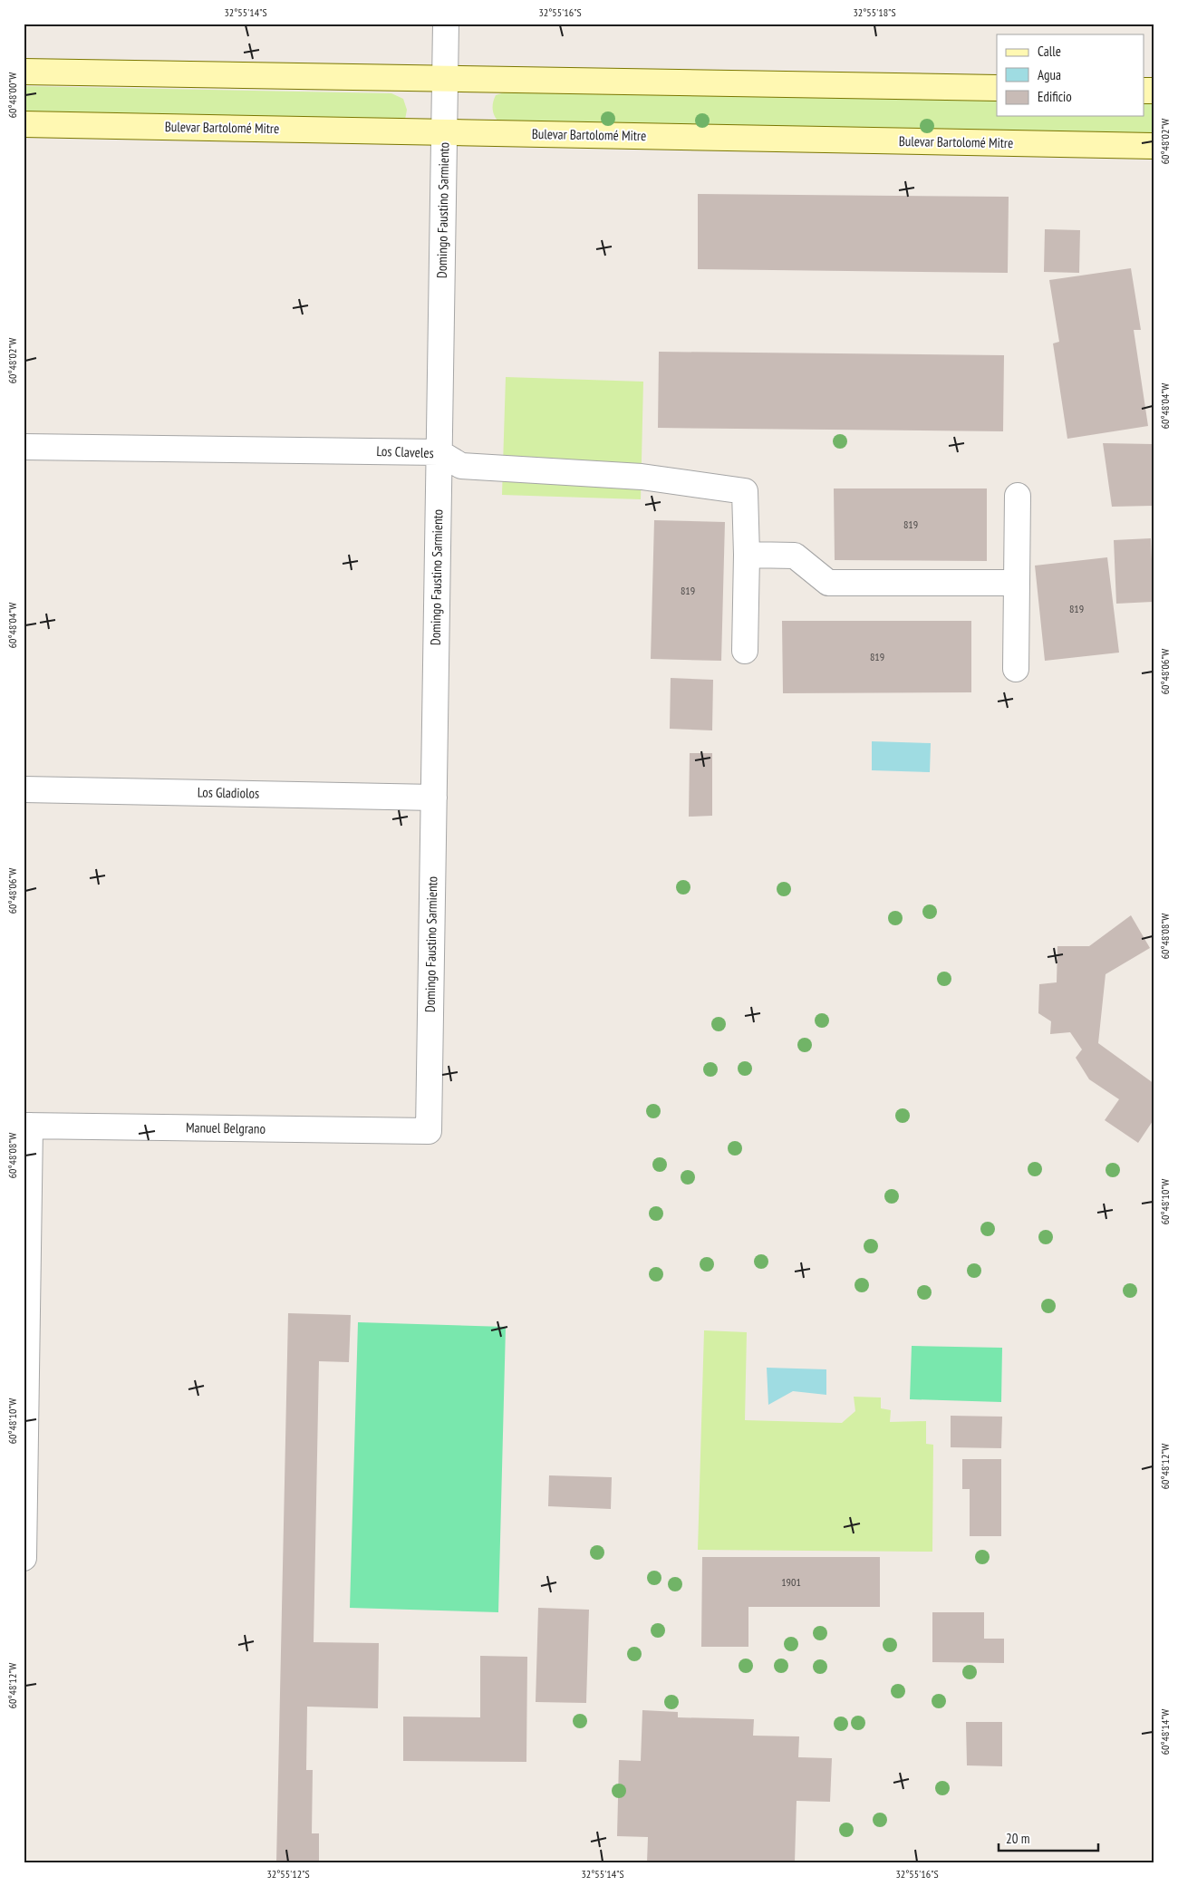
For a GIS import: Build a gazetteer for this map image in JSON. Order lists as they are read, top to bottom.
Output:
{
  "streets": {
    "main road": ["Bulevar Bartolomé Mitre"],
    "street": [
      "Domingo Faustino Sarmiento",
      "Los Claveles",
      "Los Gladiolos",
      "Manuel Belgrano"
    ]
  },
  "crossings": [
    ["Bulevar Bartolomé Mitre", "Domingo Faustino Sarmiento"],
    ["Domingo Faustino Sarmiento", "Los Claveles"],
    ["Domingo Faustino Sarmiento", "Los Gladiolos"],
    ["Domingo Faustino Sarmiento", "Manuel Belgrano"]
  ],
  "house_numbers": [
    "819",
    "819",
    "819",
    "819",
    "1901"
  ],
  "legend": ["Calle", "Agua", "Edificio"],
  "scale_bar": "20 m",
  "coordinates": [
    "32°55'14\"S",
    "32°55'16\"S",
    "32°55'18\"S",
    "60°48'00\"W",
    "60°48'02\"W",
    "60°48'04\"W",
    "60°48'06\"W",
    "60°48'08\"W",
    "60°48'10\"W",
    "60°48'12\"W",
    "60°48'14\"W",
    "32°55'12\"S"
  ]
}
